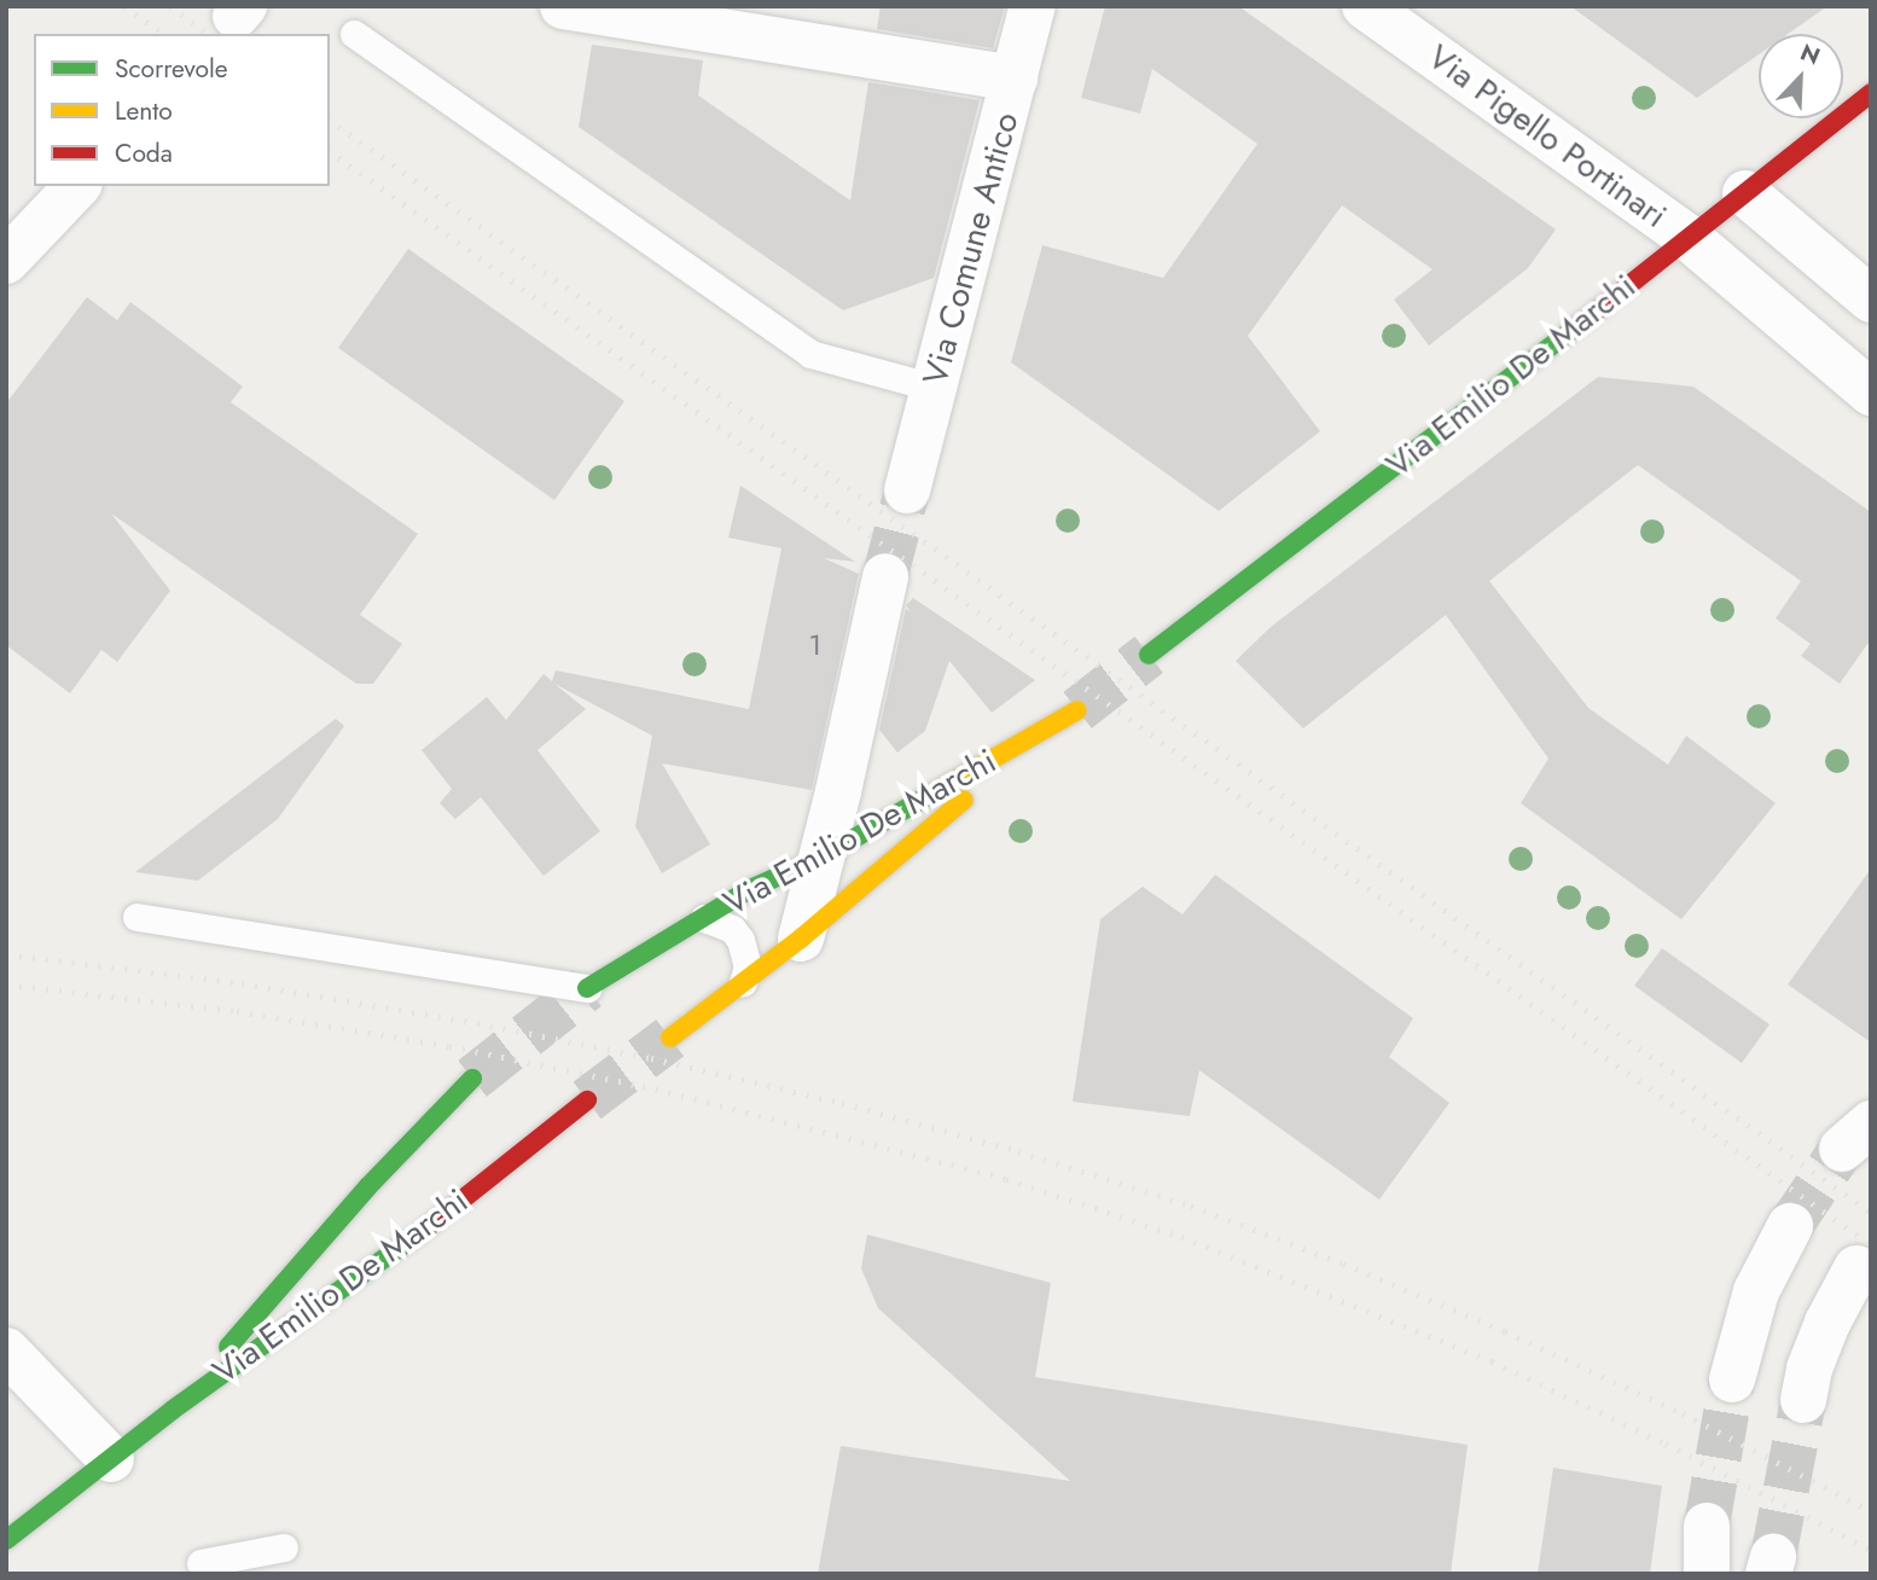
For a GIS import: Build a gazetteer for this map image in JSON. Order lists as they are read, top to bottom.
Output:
{
  "streets": {
    "street": ["Via Pigello Portinari", "Via Comune Antico", "Via Emilio De Marchi"]
  },
  "crossings": [
    ["Via Pigello Portinari", "Via Emilio De Marchi"]
  ],
  "house_numbers": ["1"],
  "legend": ["Scorrevole", "Lento", "Coda"],
  "north": "top right"
}
